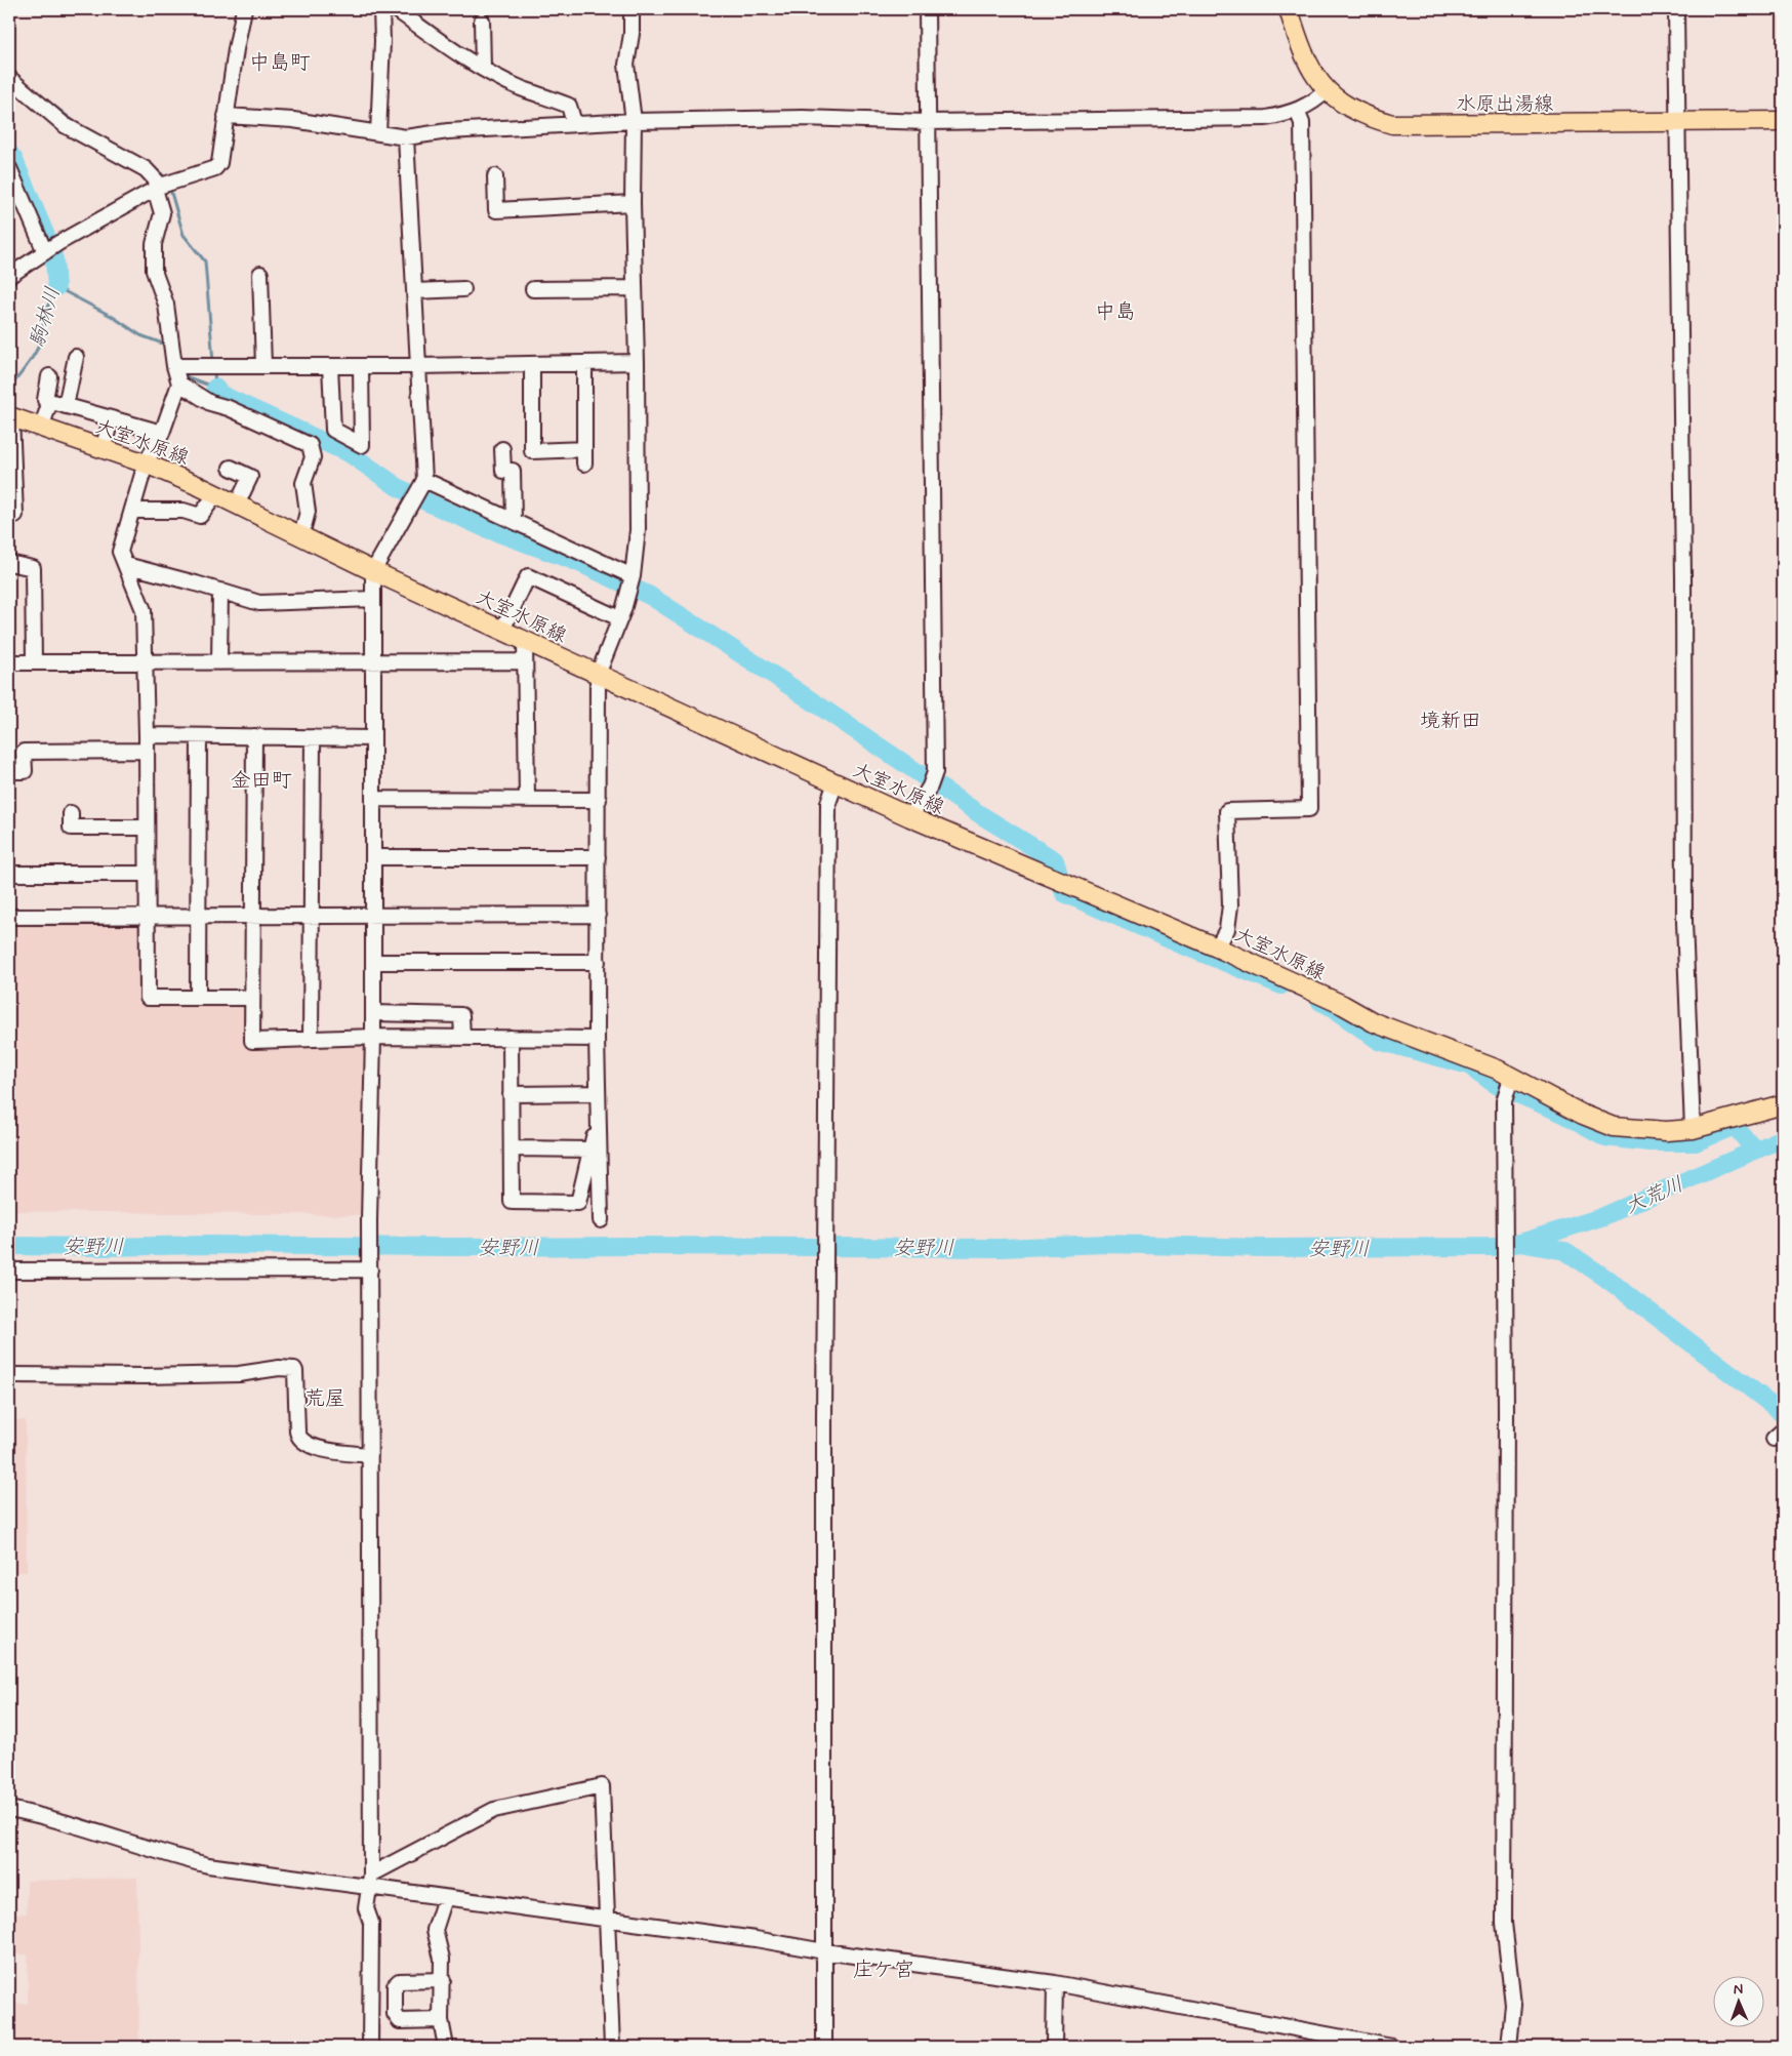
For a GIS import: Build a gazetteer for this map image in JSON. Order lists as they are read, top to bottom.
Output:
{
  "streets": {
    "main road": ["水原出湯線", "大室水原線"]
  },
  "districts": [
    "中島町",
    "中島",
    "境新田",
    "金田町",
    "荒屋",
    "庄ケ宮"
  ],
  "water": ["駒林川", "大荒川", "安野川"],
  "north": "top"
}
